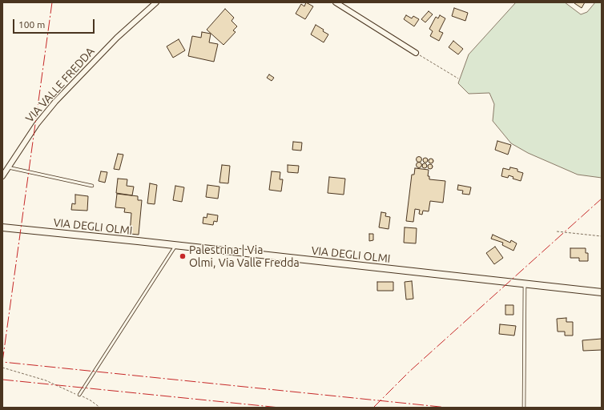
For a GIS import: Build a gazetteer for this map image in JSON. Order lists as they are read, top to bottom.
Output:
{
  "streets": {
    "street": ["VIA VALLE FREDDA", "VIA DEGLI OLMI"]
  },
  "places": ["Palestrina | Via Olmi, Via Valle Fredda"],
  "scale_bar": "100 m"
}
